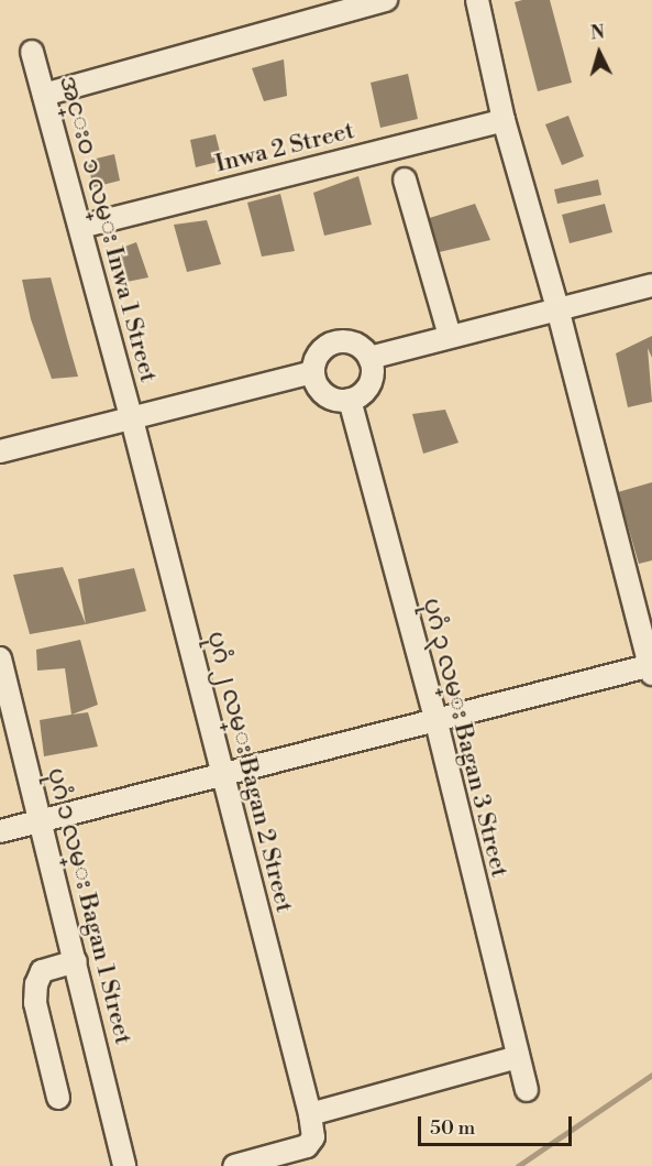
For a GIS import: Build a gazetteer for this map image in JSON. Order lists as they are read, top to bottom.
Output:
{
  "streets": {
    "street": [
      "Inwa 2 Street",
      "အင္းဝ ၁ လမ္း Inwa 1 Street",
      "ပုဂံ ၃ လမ္း Bagan 3 Street",
      "ပုဂံ ၂ လမ္း Bagan 2 Street",
      "ပုဂံ ၁ လမ္း Bagan 1 Street"
    ]
  },
  "crossings": [
    ["Inwa 2 Street", "အင္းဝ ၁ လမ္း Inwa 1 Street"],
    ["အင္းဝ ၁ လမ္း Inwa 1 Street", "ပုဂံ ၂ လမ္း Bagan 2 Street"]
  ],
  "scale_bar": "50 m",
  "north": "top"
}
